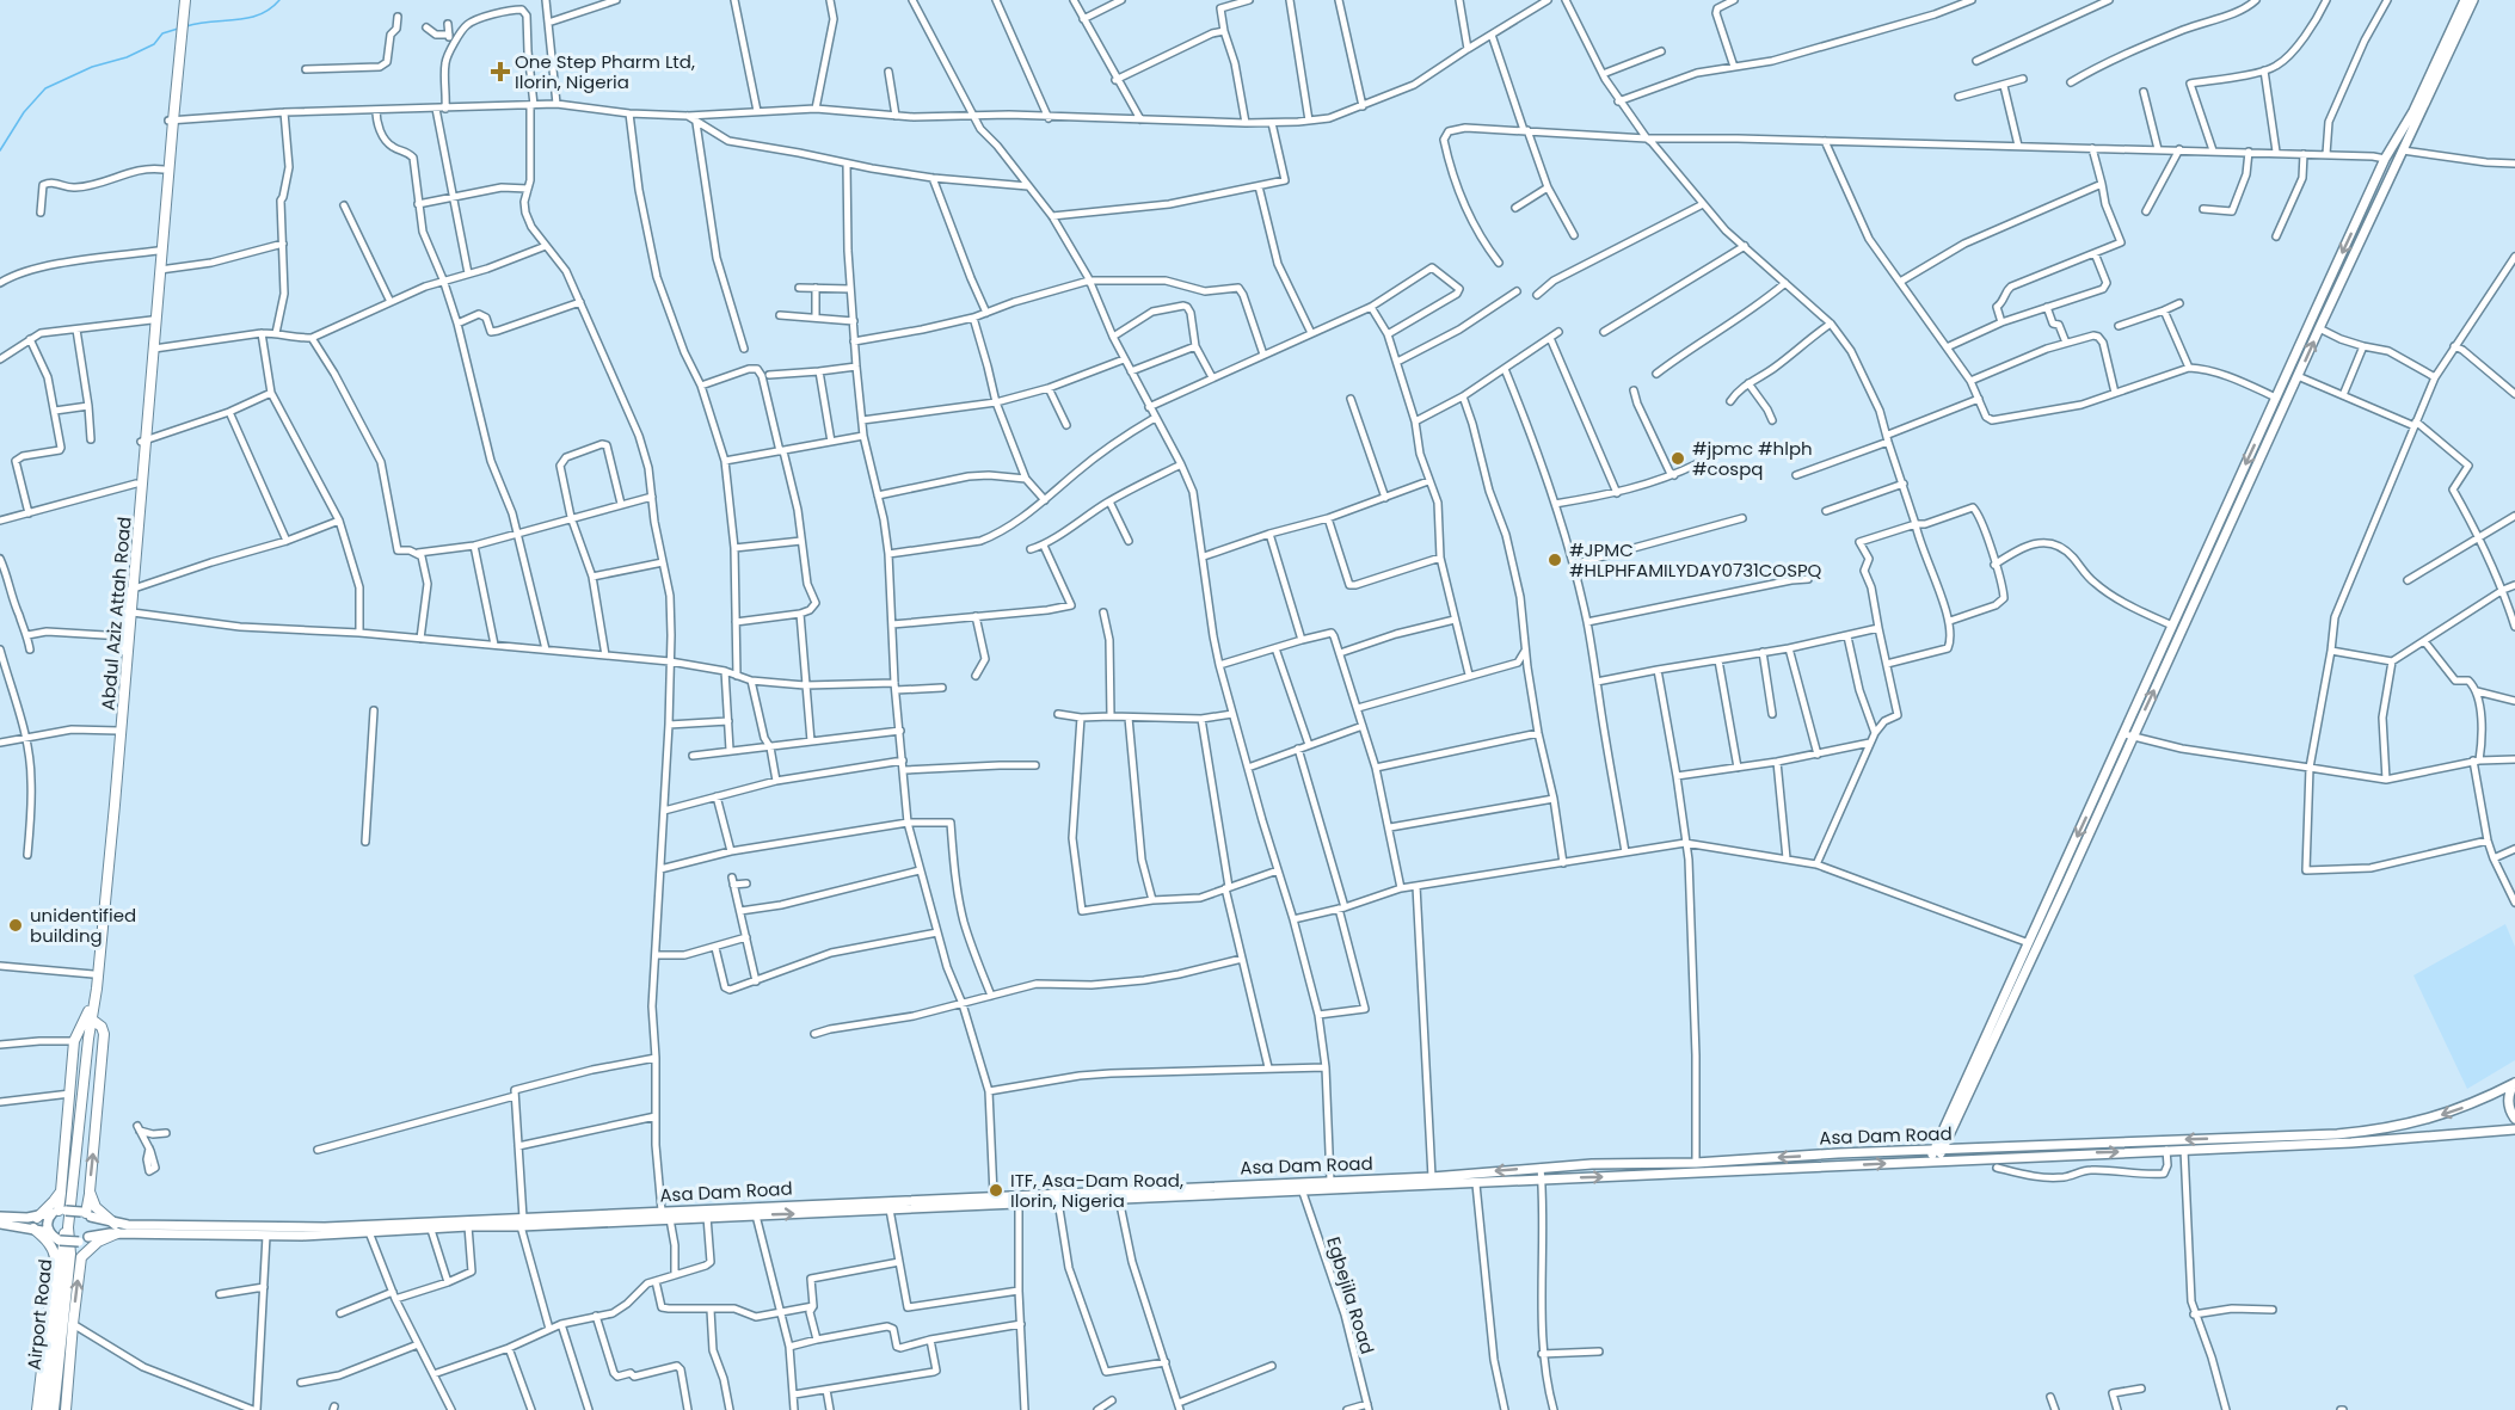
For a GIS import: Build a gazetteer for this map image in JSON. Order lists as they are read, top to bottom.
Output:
{
  "streets": {
    "highway": ["Abdul Aziz Attah Road", "Airport Road"],
    "main road": ["Asa Dam Road"],
    "street": ["Egbejila Road"]
  },
  "crossings": [
    ["Abdul Aziz Attah Road", "Airport Road"],
    ["Asa Dam Road", "Egbejila Road"]
  ],
  "places": {
    "health": ["One Step Pharm Ltd, Ilorin, Nigeria"],
    "other": [
      "#jpmc #hlph #cospq",
      "#JPMC #HLPHFAMILYDAY0731COSPQ",
      "unidentified building",
      "ITF, Asa-Dam Road, Ilorin, Nigeria"
    ]
  }
}
